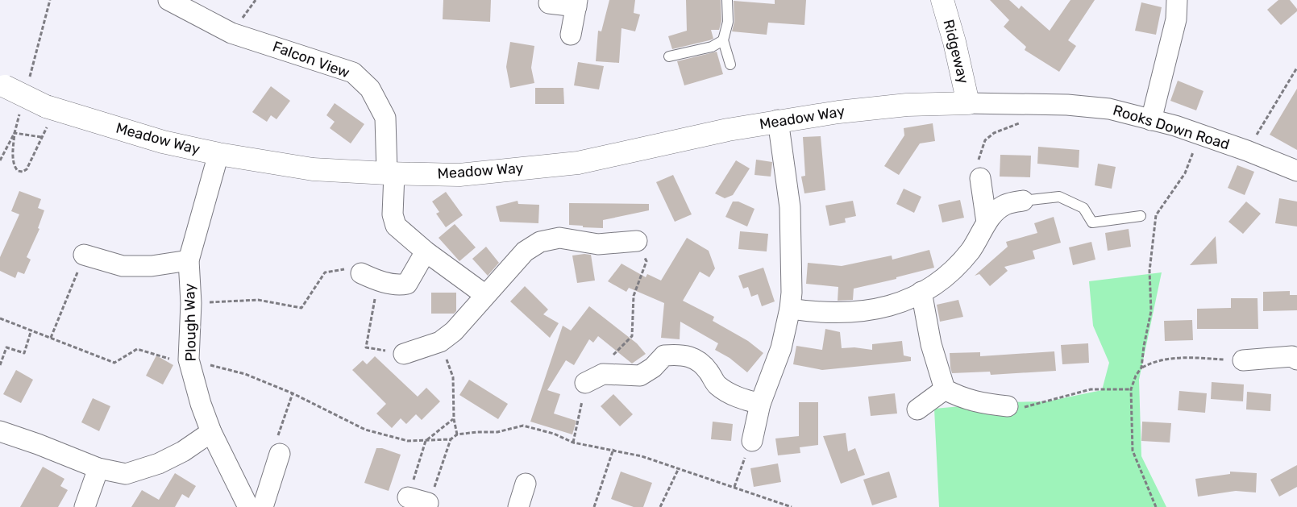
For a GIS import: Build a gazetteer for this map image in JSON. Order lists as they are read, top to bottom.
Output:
{
  "streets": {
    "street": [
      "Ridgeway",
      "Falcon View",
      "Meadow Way",
      "Rooks Down Road",
      "Plough Way"
    ]
  },
  "crossings": [
    ["Ridgeway", "Meadow Way"],
    ["Ridgeway", "Rooks Down Road"],
    ["Falcon View", "Meadow Way"],
    ["Meadow Way", "Rooks Down Road"],
    ["Meadow Way", "Plough Way"]
  ]
}
